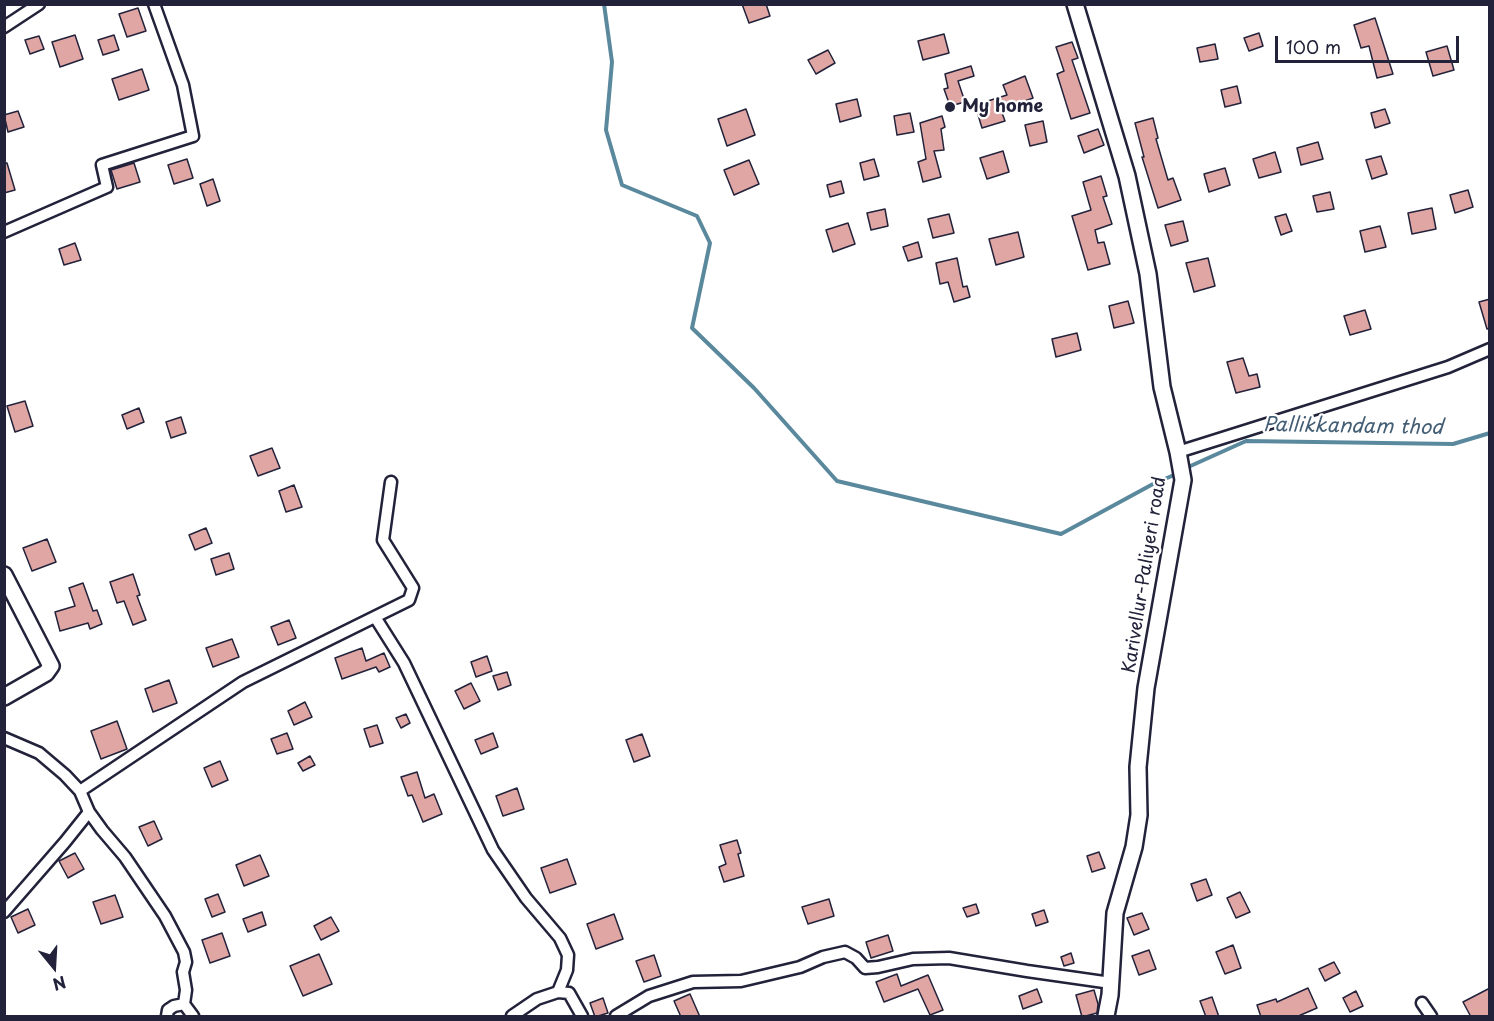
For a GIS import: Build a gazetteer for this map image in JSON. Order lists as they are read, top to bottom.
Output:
{
  "streets": {
    "street": ["Karivellur-Paliyeri road"]
  },
  "water": ["Pallikkandam thod"],
  "places": ["My home"],
  "scale_bar": "100 m",
  "north": "bottom"
}
